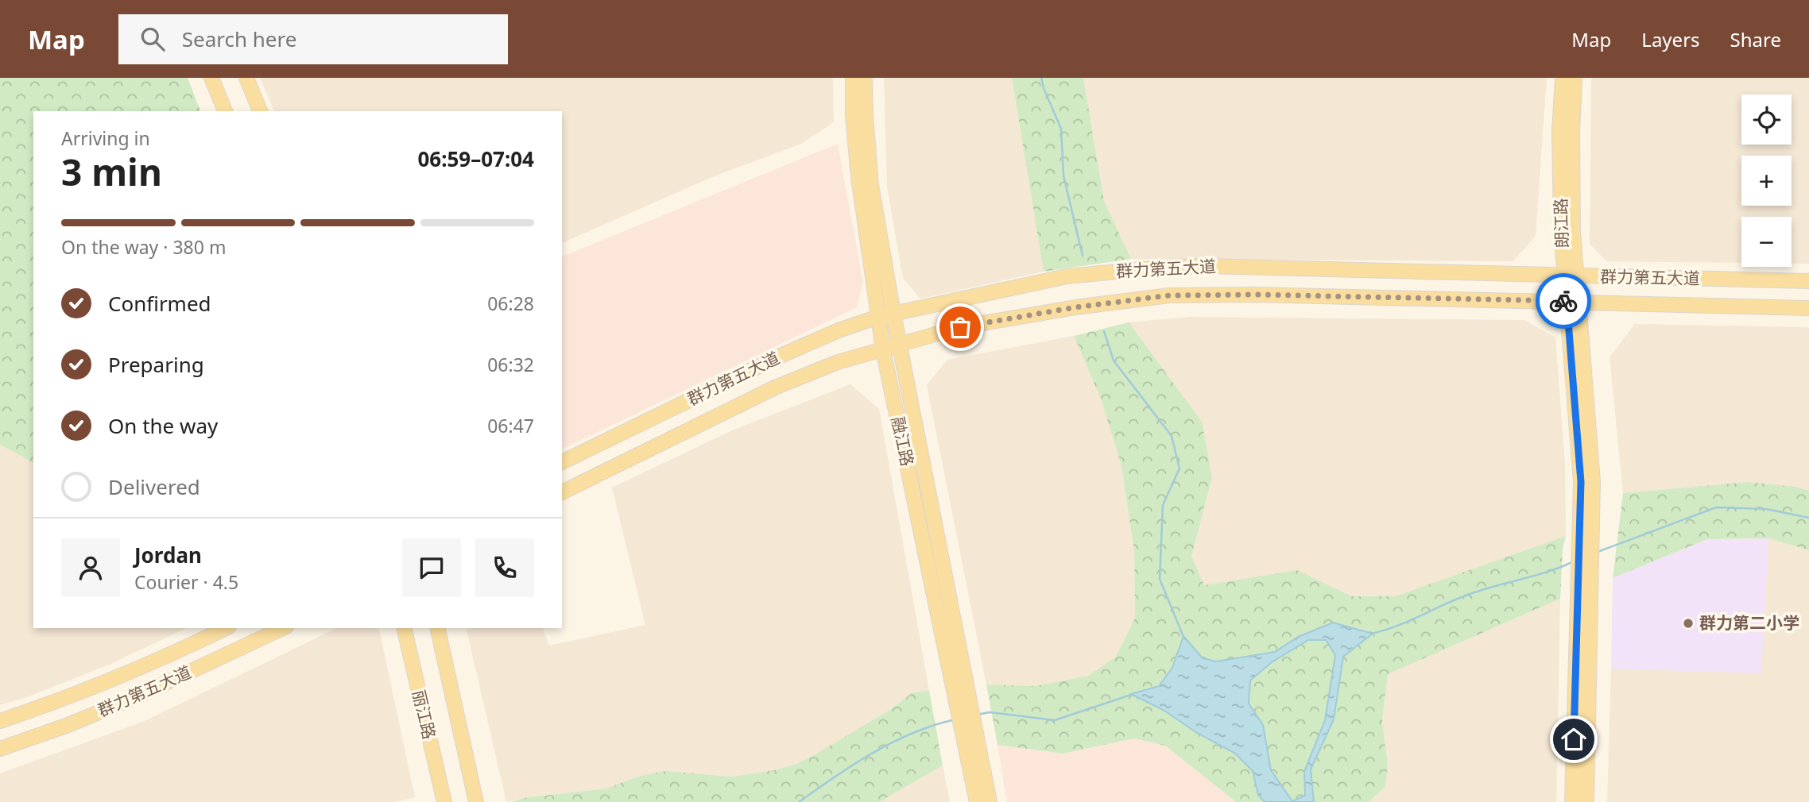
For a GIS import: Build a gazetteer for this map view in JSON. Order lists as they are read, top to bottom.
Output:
{
  "streets": {
    "main road": [
      "朗江路",
      "群力第五大道",
      "融江路",
      "丽江路"
    ]
  },
  "crossings": [
    ["朗江路", "群力第五大道"],
    ["群力第五大道", "融江路"]
  ],
  "places": ["群力第二小学"],
  "page": {
    "header": "Map",
    "search": "Search here",
    "nav": ["Map", "Layers", "Share"],
    "map_buttons": ["+", "−"],
    "heading": ["3 min", "Arriving in", "06:59–07:04"],
    "panel": ["Jordan", "Courier · 4.5"],
    "bar": "On the way · 380 m",
    "list": [
      ["Confirmed", "06:28"],
      ["Preparing", "06:32"],
      ["On the way", "06:47"],
      "Delivered"
    ]
  }
}
